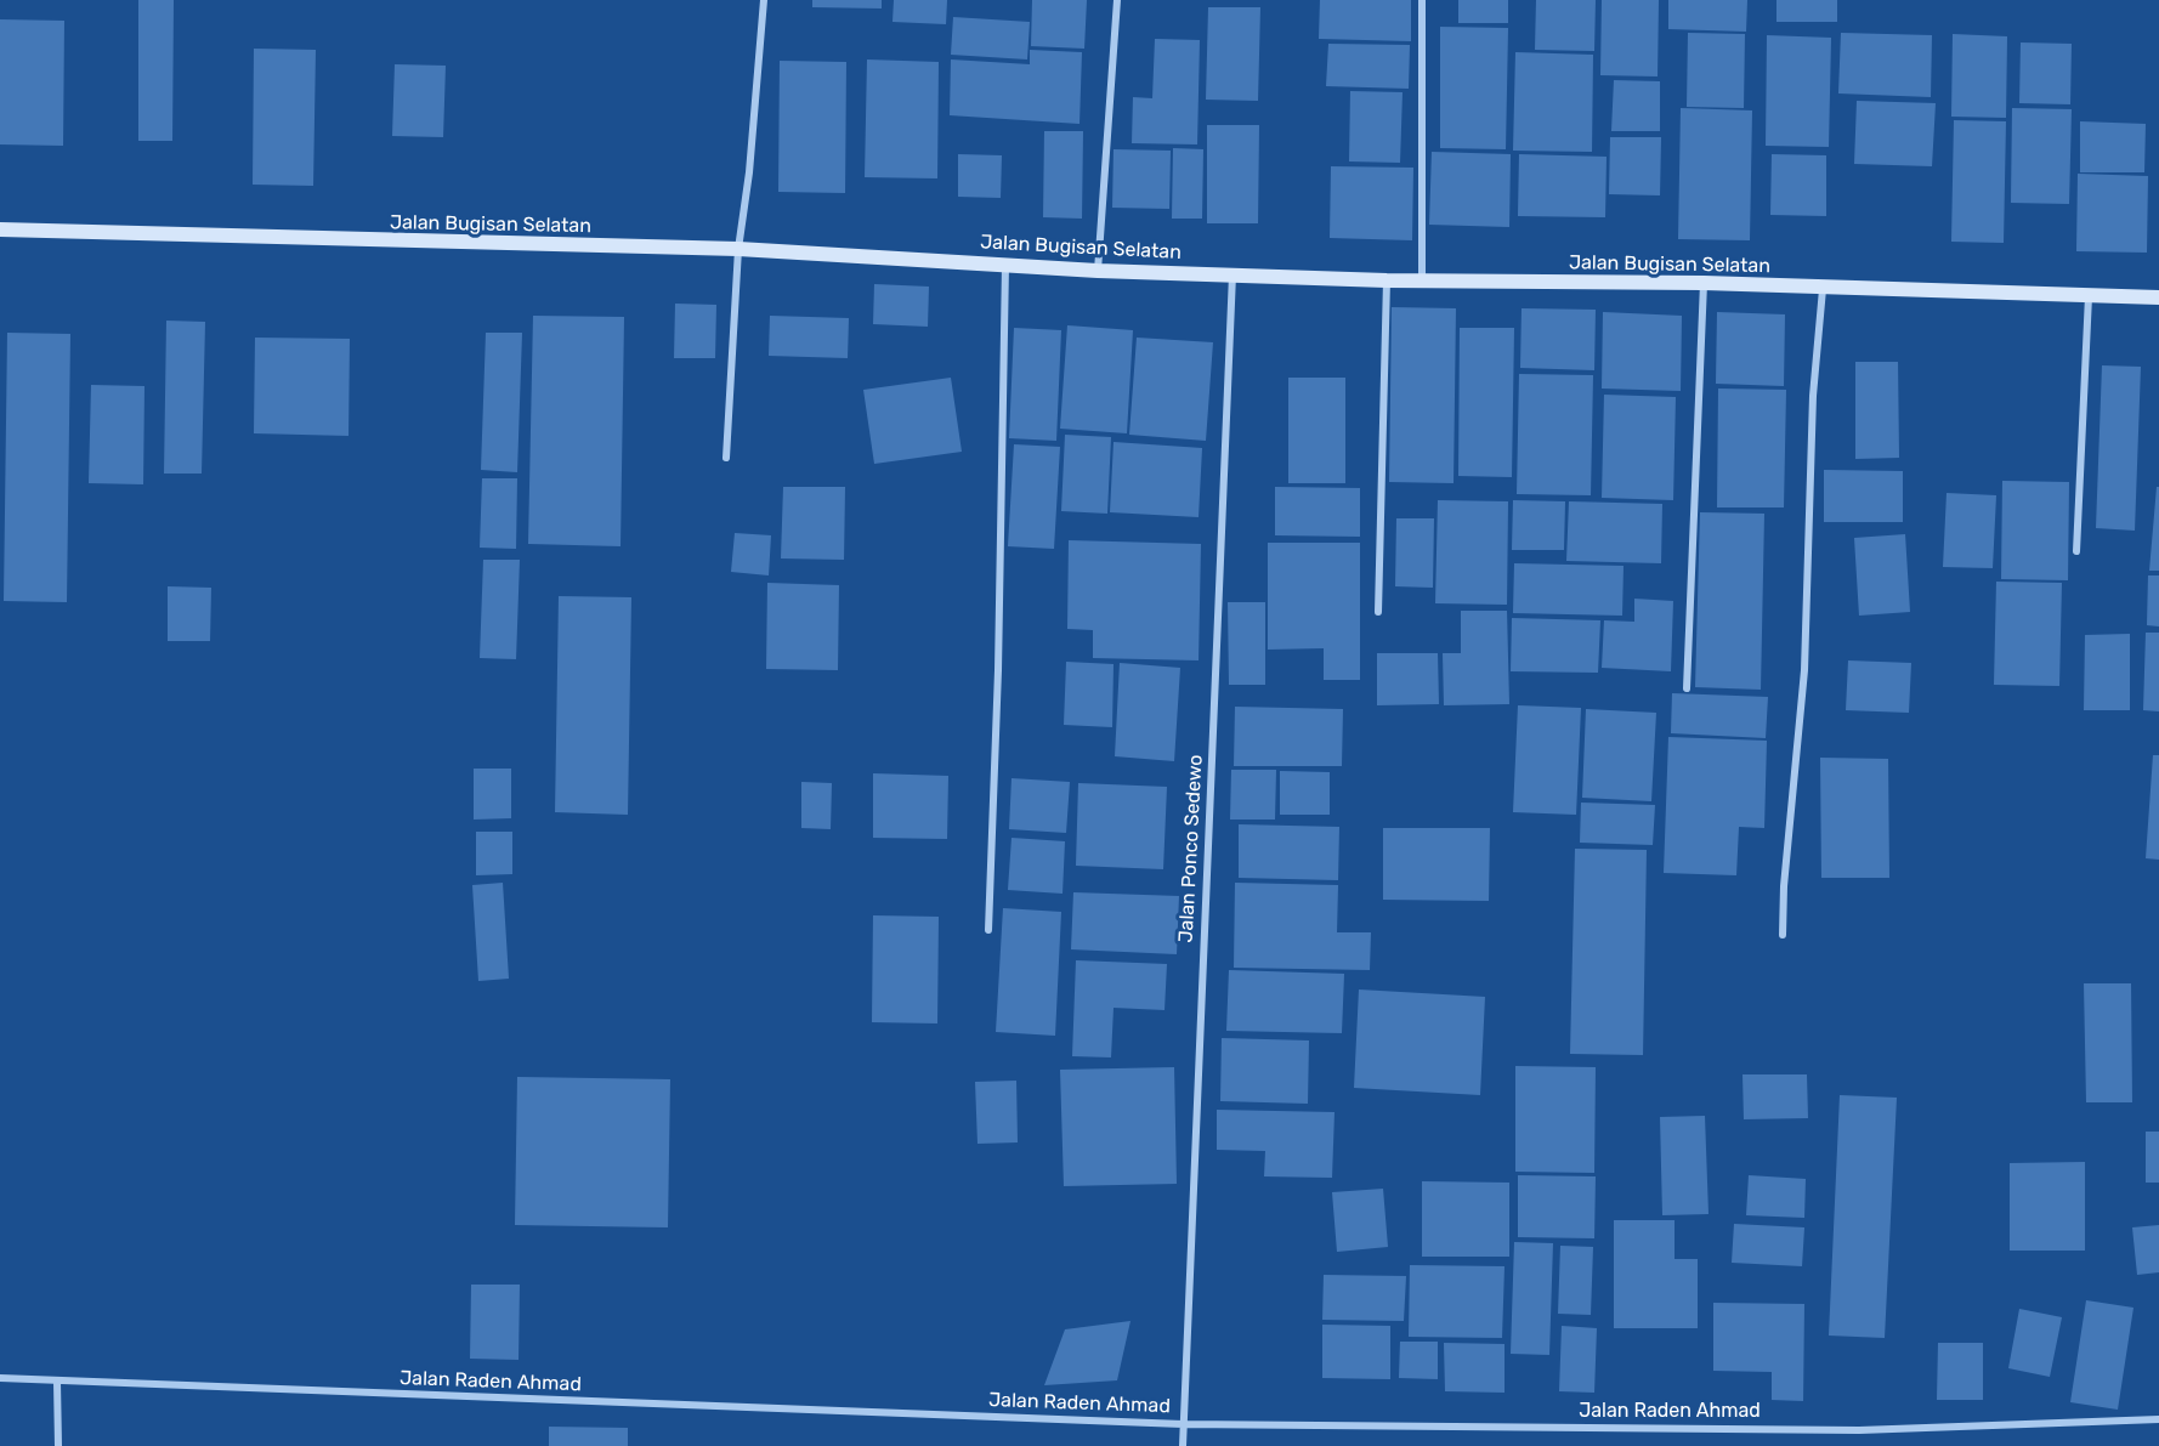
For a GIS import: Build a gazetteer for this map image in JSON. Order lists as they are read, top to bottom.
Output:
{
  "streets": {
    "street": ["Jalan Bugisan Selatan", "Jalan Ponco Sedewo", "Jalan Raden Ahmad"]
  },
  "crossings": [
    ["Jalan Bugisan Selatan", "Jalan Ponco Sedewo"],
    ["Jalan Ponco Sedewo", "Jalan Raden Ahmad"]
  ]
}
